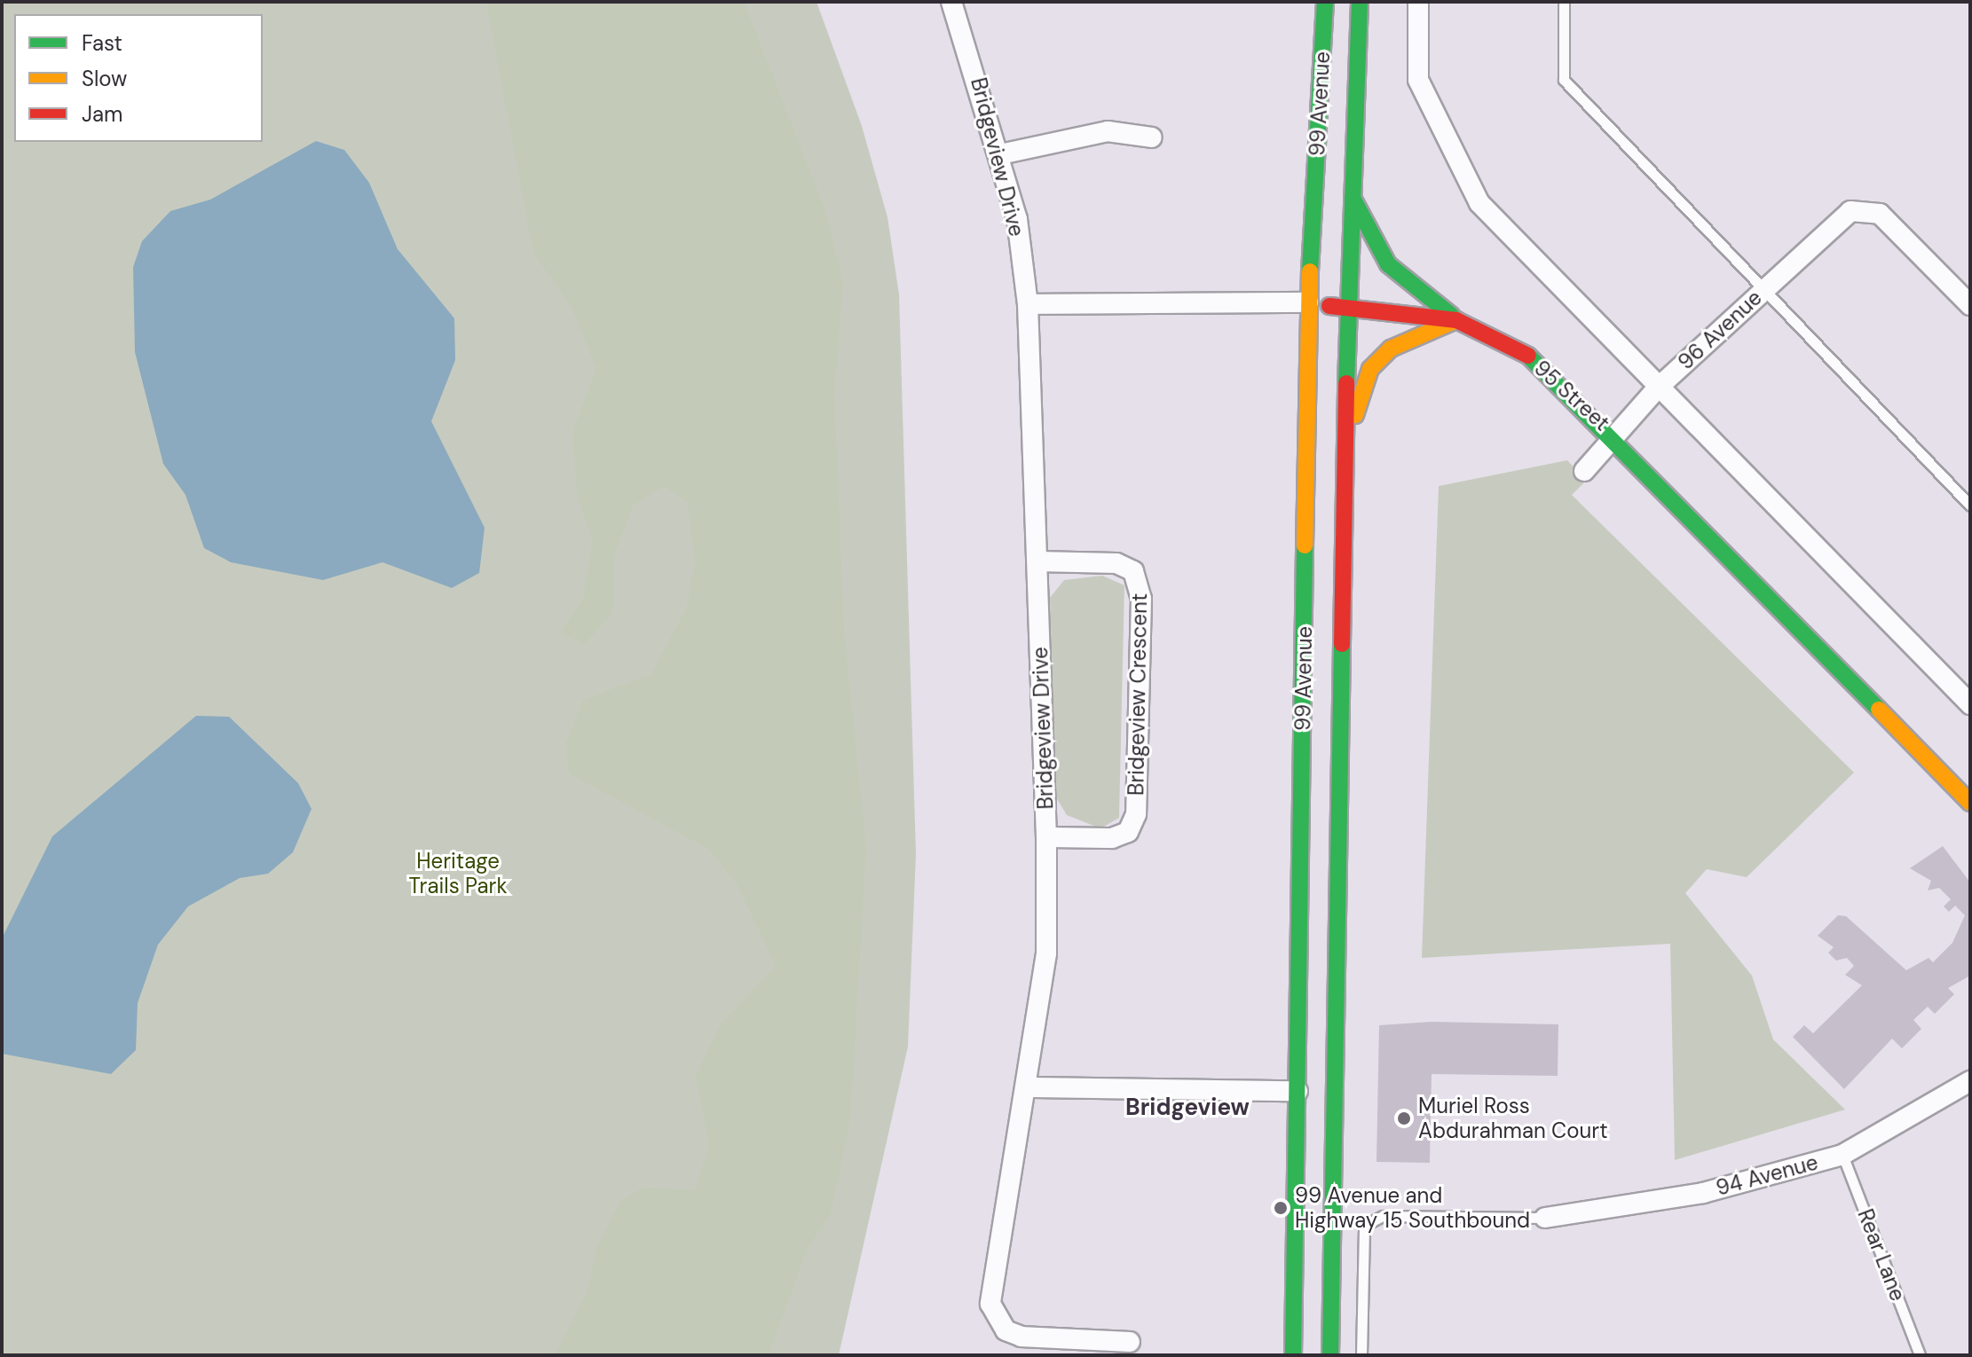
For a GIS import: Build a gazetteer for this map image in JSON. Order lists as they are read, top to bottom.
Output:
{
  "streets": {
    "main road": ["99 Avenue", "95 Street"],
    "street": [
      "Bridgeview Drive",
      "96 Avenue",
      "Bridgeview Crescent",
      "94 Avenue"
    ],
    "lane": ["Rear Lane"]
  },
  "crossings": [
    ["99 Avenue", "95 Street"],
    ["Bridgeview Drive", "95 Street"],
    ["Bridgeview Drive", "Bridgeview Crescent"],
    ["96 Avenue", "95 Street"],
    ["94 Avenue", "Rear Lane"]
  ],
  "districts": ["Bridgeview"],
  "parks": ["Heritage Trails Park"],
  "places": ["Muriel Ross Abdurahman Court", "99 Avenue and Highway 15 Southbound"],
  "legend": ["Fast", "Slow", "Jam"]
}
